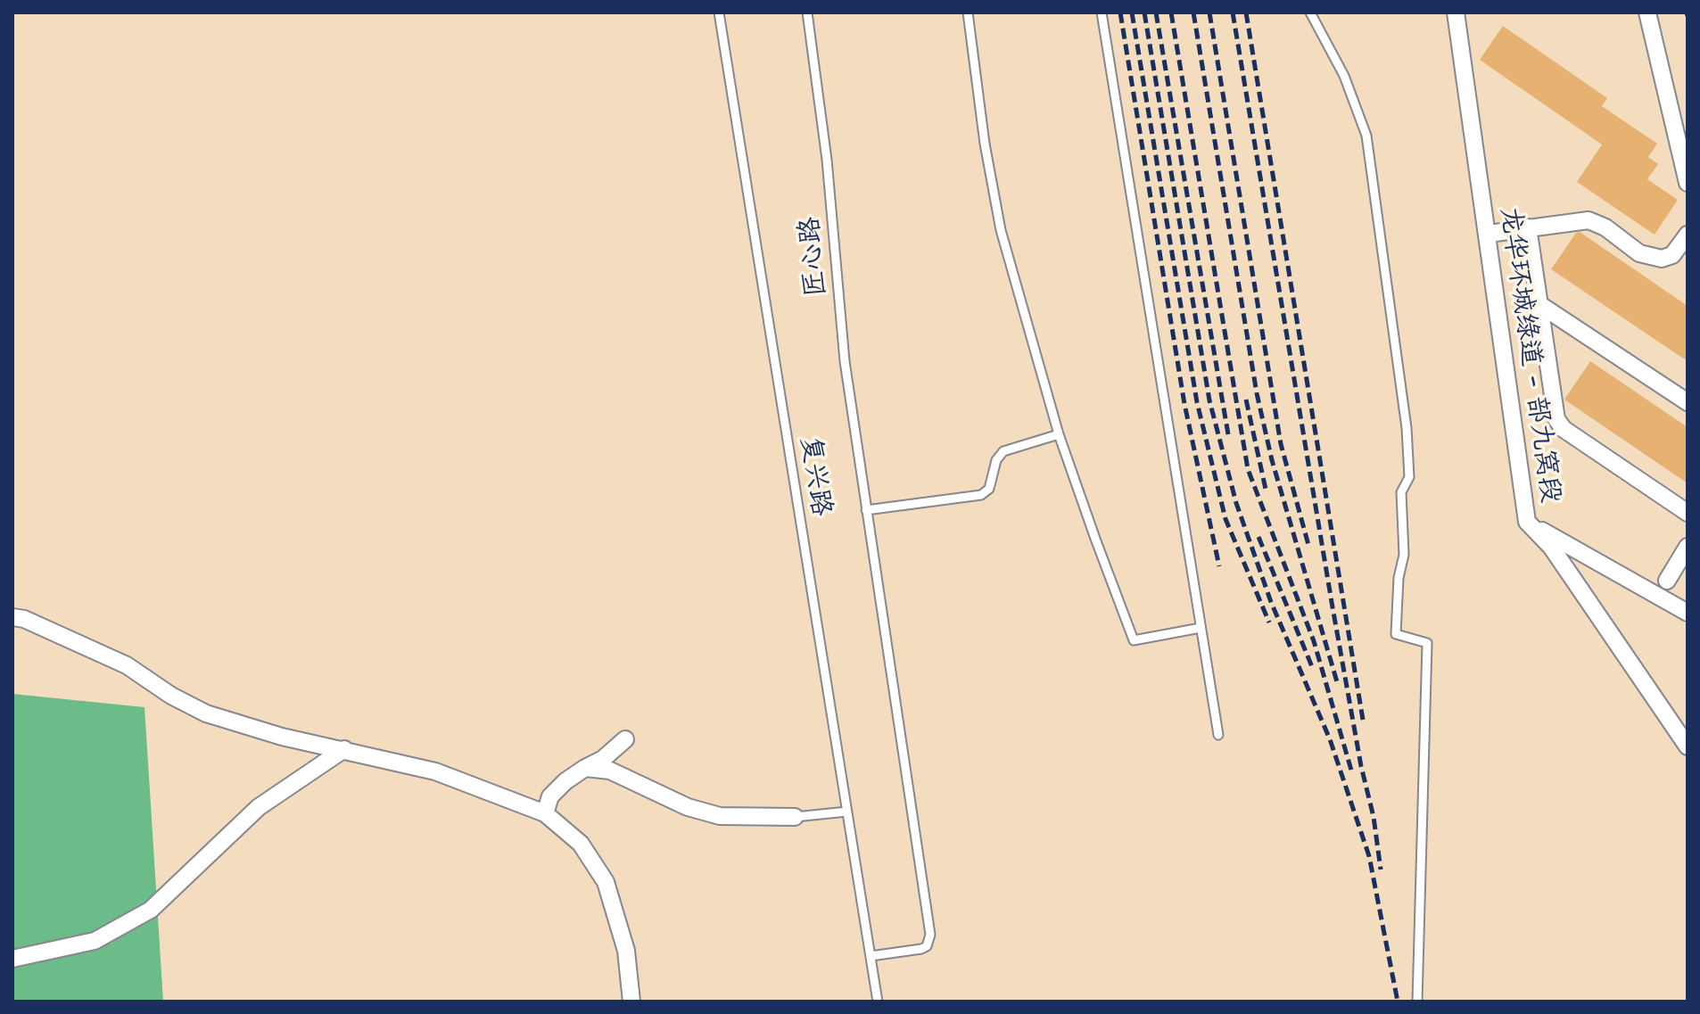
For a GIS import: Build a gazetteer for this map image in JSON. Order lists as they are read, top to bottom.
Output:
{
  "streets": {
    "street": ["龙华环城绿道 - 部九窝段"],
    "lane": ["匠心路", "复兴路"]
  },
  "crossings": [
    ["匠心路", "复兴路"]
  ]
}
